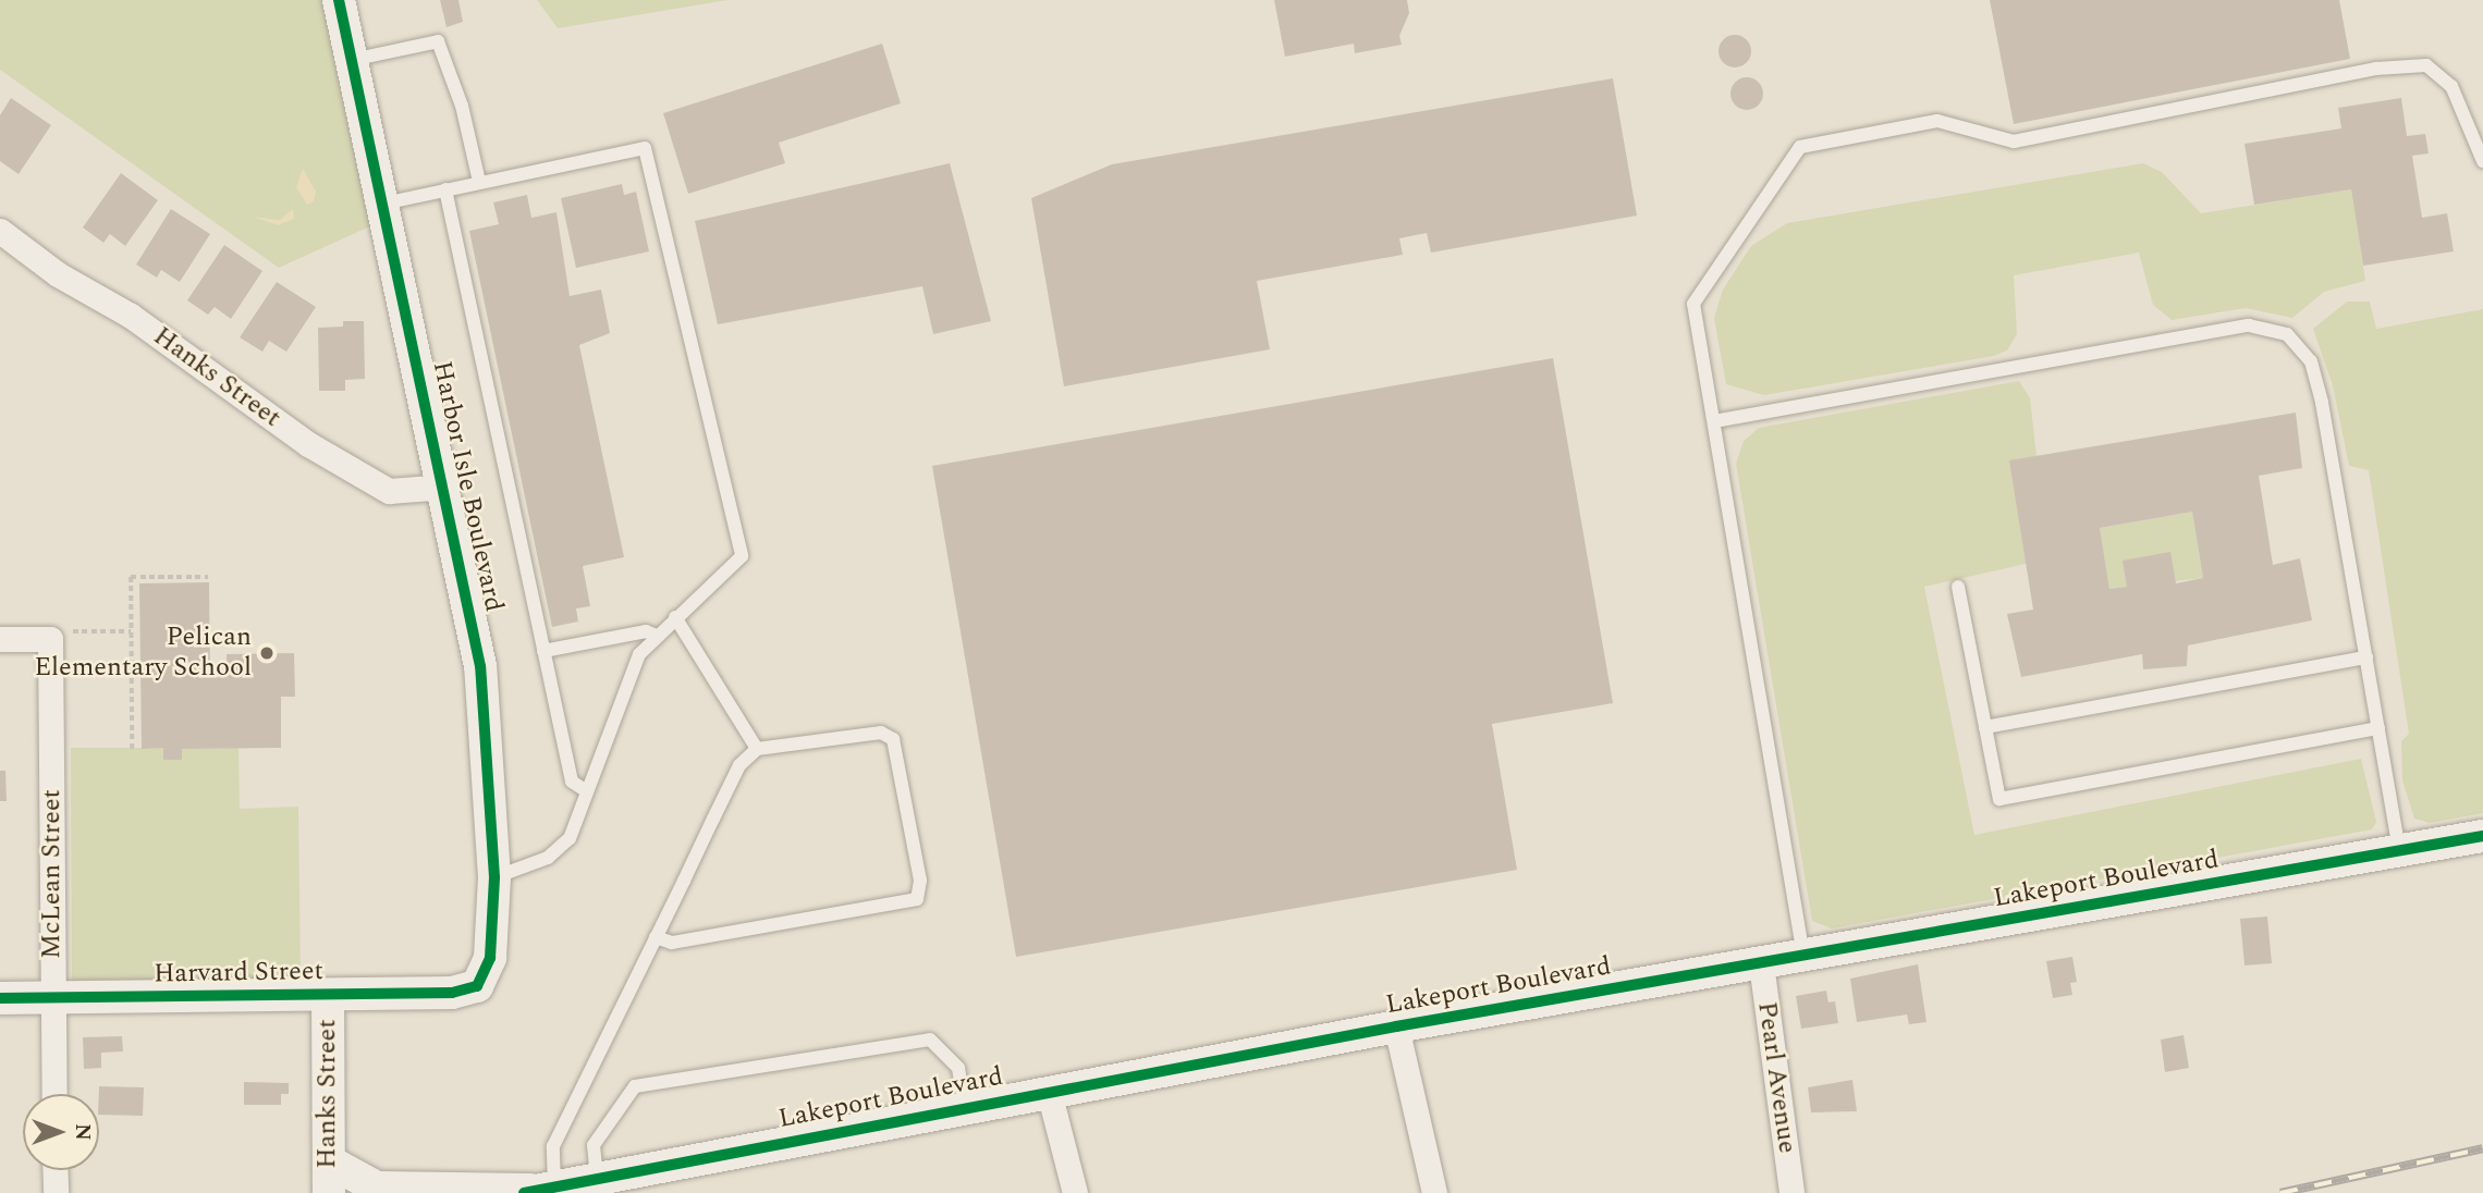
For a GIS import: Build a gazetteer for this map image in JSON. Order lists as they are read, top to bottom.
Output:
{
  "streets": {
    "street": [
      "Hanks Street",
      "Harbor Isle Boulevard",
      "McLean Street",
      "Lakeport Boulevard",
      "Harvard Street",
      "Pearl Avenue"
    ]
  },
  "crossings": [
    ["Hanks Street", "Harbor Isle Boulevard"],
    ["Hanks Street", "Lakeport Boulevard"],
    ["Hanks Street", "Harvard Street"],
    ["Harbor Isle Boulevard", "Harvard Street"],
    ["McLean Street", "Harvard Street"],
    ["Lakeport Boulevard", "Pearl Avenue"]
  ],
  "places": ["Pelican Elementary School"],
  "north": "right"
}
